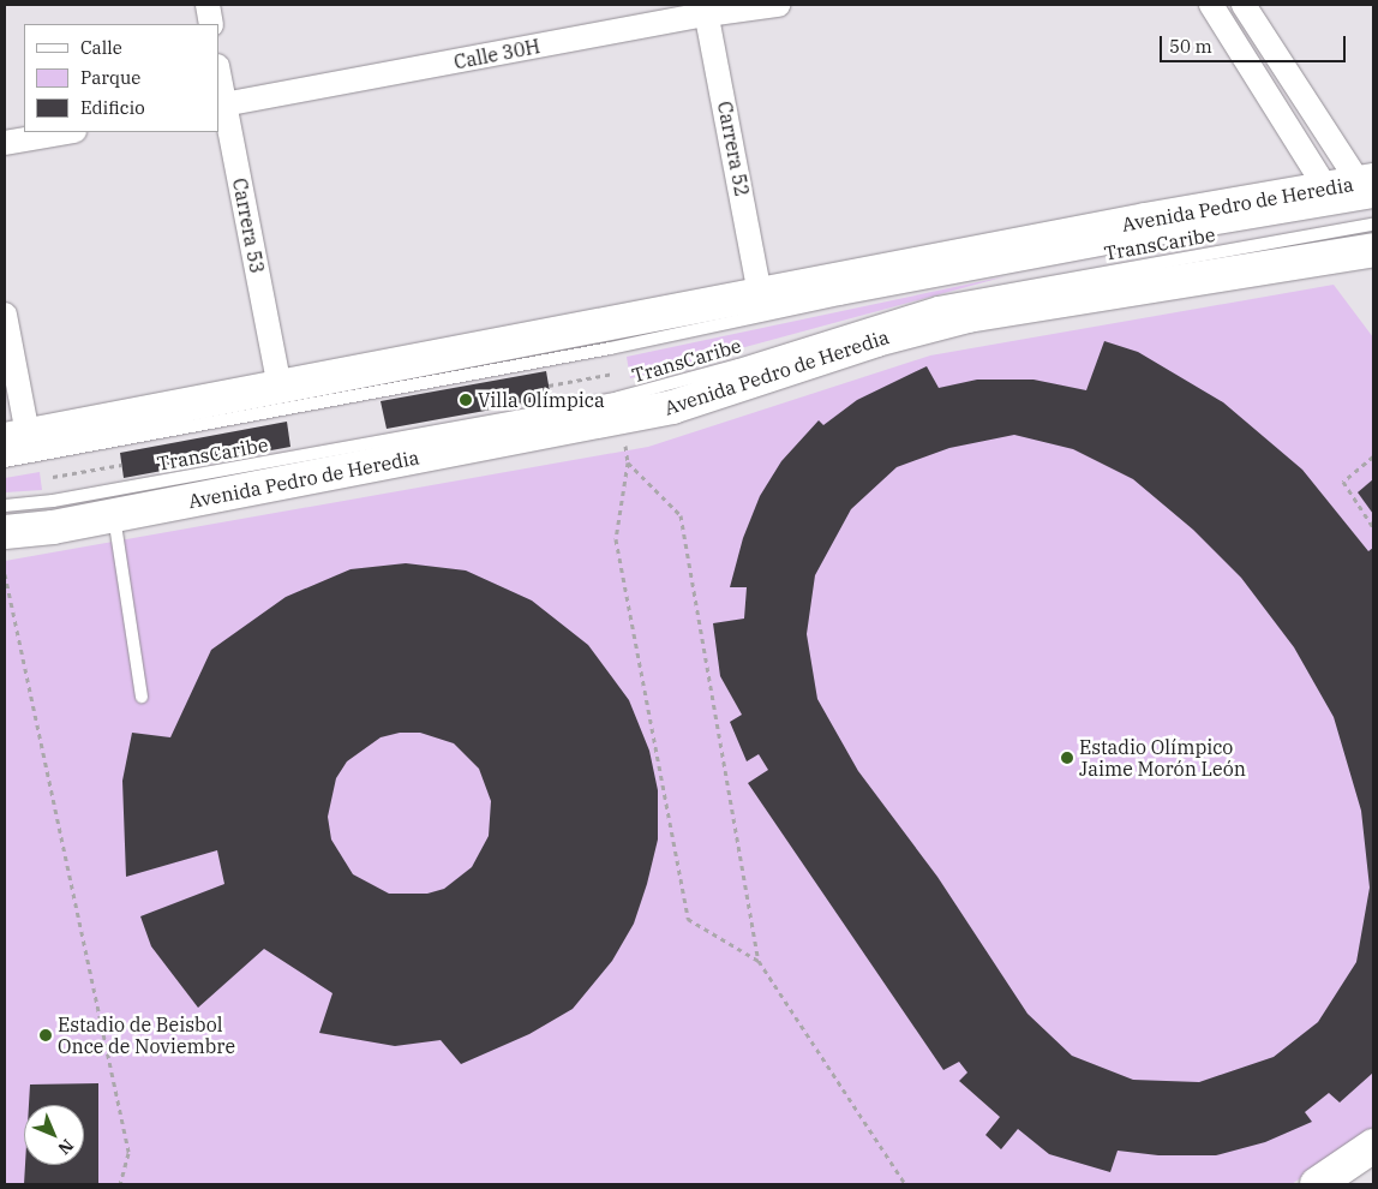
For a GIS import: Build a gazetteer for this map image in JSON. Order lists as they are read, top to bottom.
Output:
{
  "streets": {
    "main road": ["Avenida Pedro de Heredia"],
    "street": ["Calle 30H", "Carrera 52", "Carrera 53"],
    "lane": ["TransCaribe"]
  },
  "crossings": [
    ["Calle 30H", "Carrera 52"],
    ["Calle 30H", "Carrera 53"],
    ["Carrera 52", "Avenida Pedro de Heredia"],
    ["Avenida Pedro de Heredia", "Carrera 53"],
    ["Avenida Pedro de Heredia", "TransCaribe"]
  ],
  "places": ["Villa Olímpica", "Estadio Olímpico Jaime Morón León", "Estadio de Beisbol Once de Noviembre"],
  "legend": ["Calle", "Parque", "Edificio"],
  "scale_bar": "50 m",
  "north": "bottom right"
}
